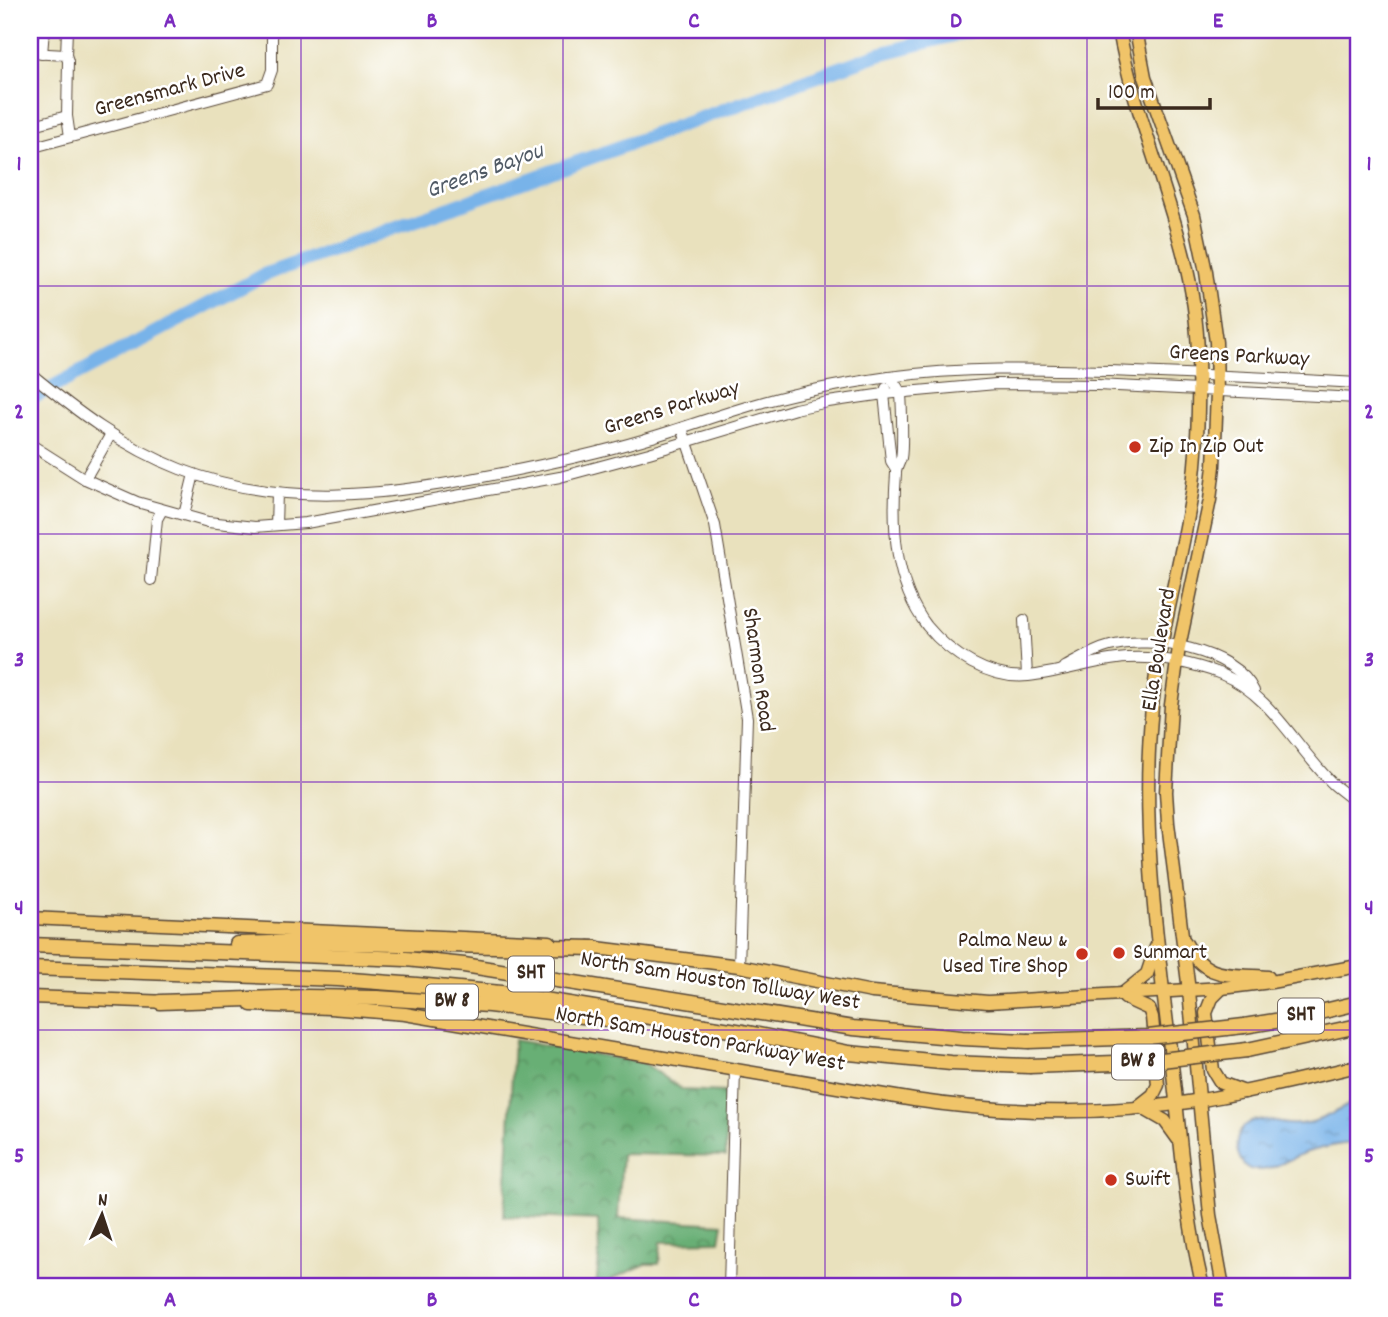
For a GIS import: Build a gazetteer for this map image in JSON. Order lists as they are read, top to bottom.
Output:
{
  "streets": {
    "highway": [
      "SHT",
      "North Sam Houston Tollway West",
      "BW 8",
      "North Sam Houston Parkway West"
    ],
    "main road": ["Ella Boulevard"],
    "street": ["Greensmark Drive", "Greens Parkway", "Sharmon Road"]
  },
  "crossings": [
    ["Greens Parkway", "Ella Boulevard"],
    ["Greens Parkway", "Sharmon Road"],
    ["Ella Boulevard", "North Sam Houston Parkway West"],
    ["North Sam Houston Tollway West", "BW 8"],
    ["North Sam Houston Tollway West", "North Sam Houston Parkway West"],
    ["BW 8", "North Sam Houston Parkway West"]
  ],
  "water": ["Greens Bayou"],
  "places": [
    "Zip In Zip Out",
    "Sunmart",
    "Palma New & Used Tire Shop",
    "Swift"
  ],
  "scale_bar": "100 m",
  "north": "top",
  "grid": {
    "columns": [
      "A",
      "B",
      "C",
      "D",
      "E"
    ],
    "rows": [
      "1",
      "2",
      "3",
      "4",
      "5"
    ]
  }
}
